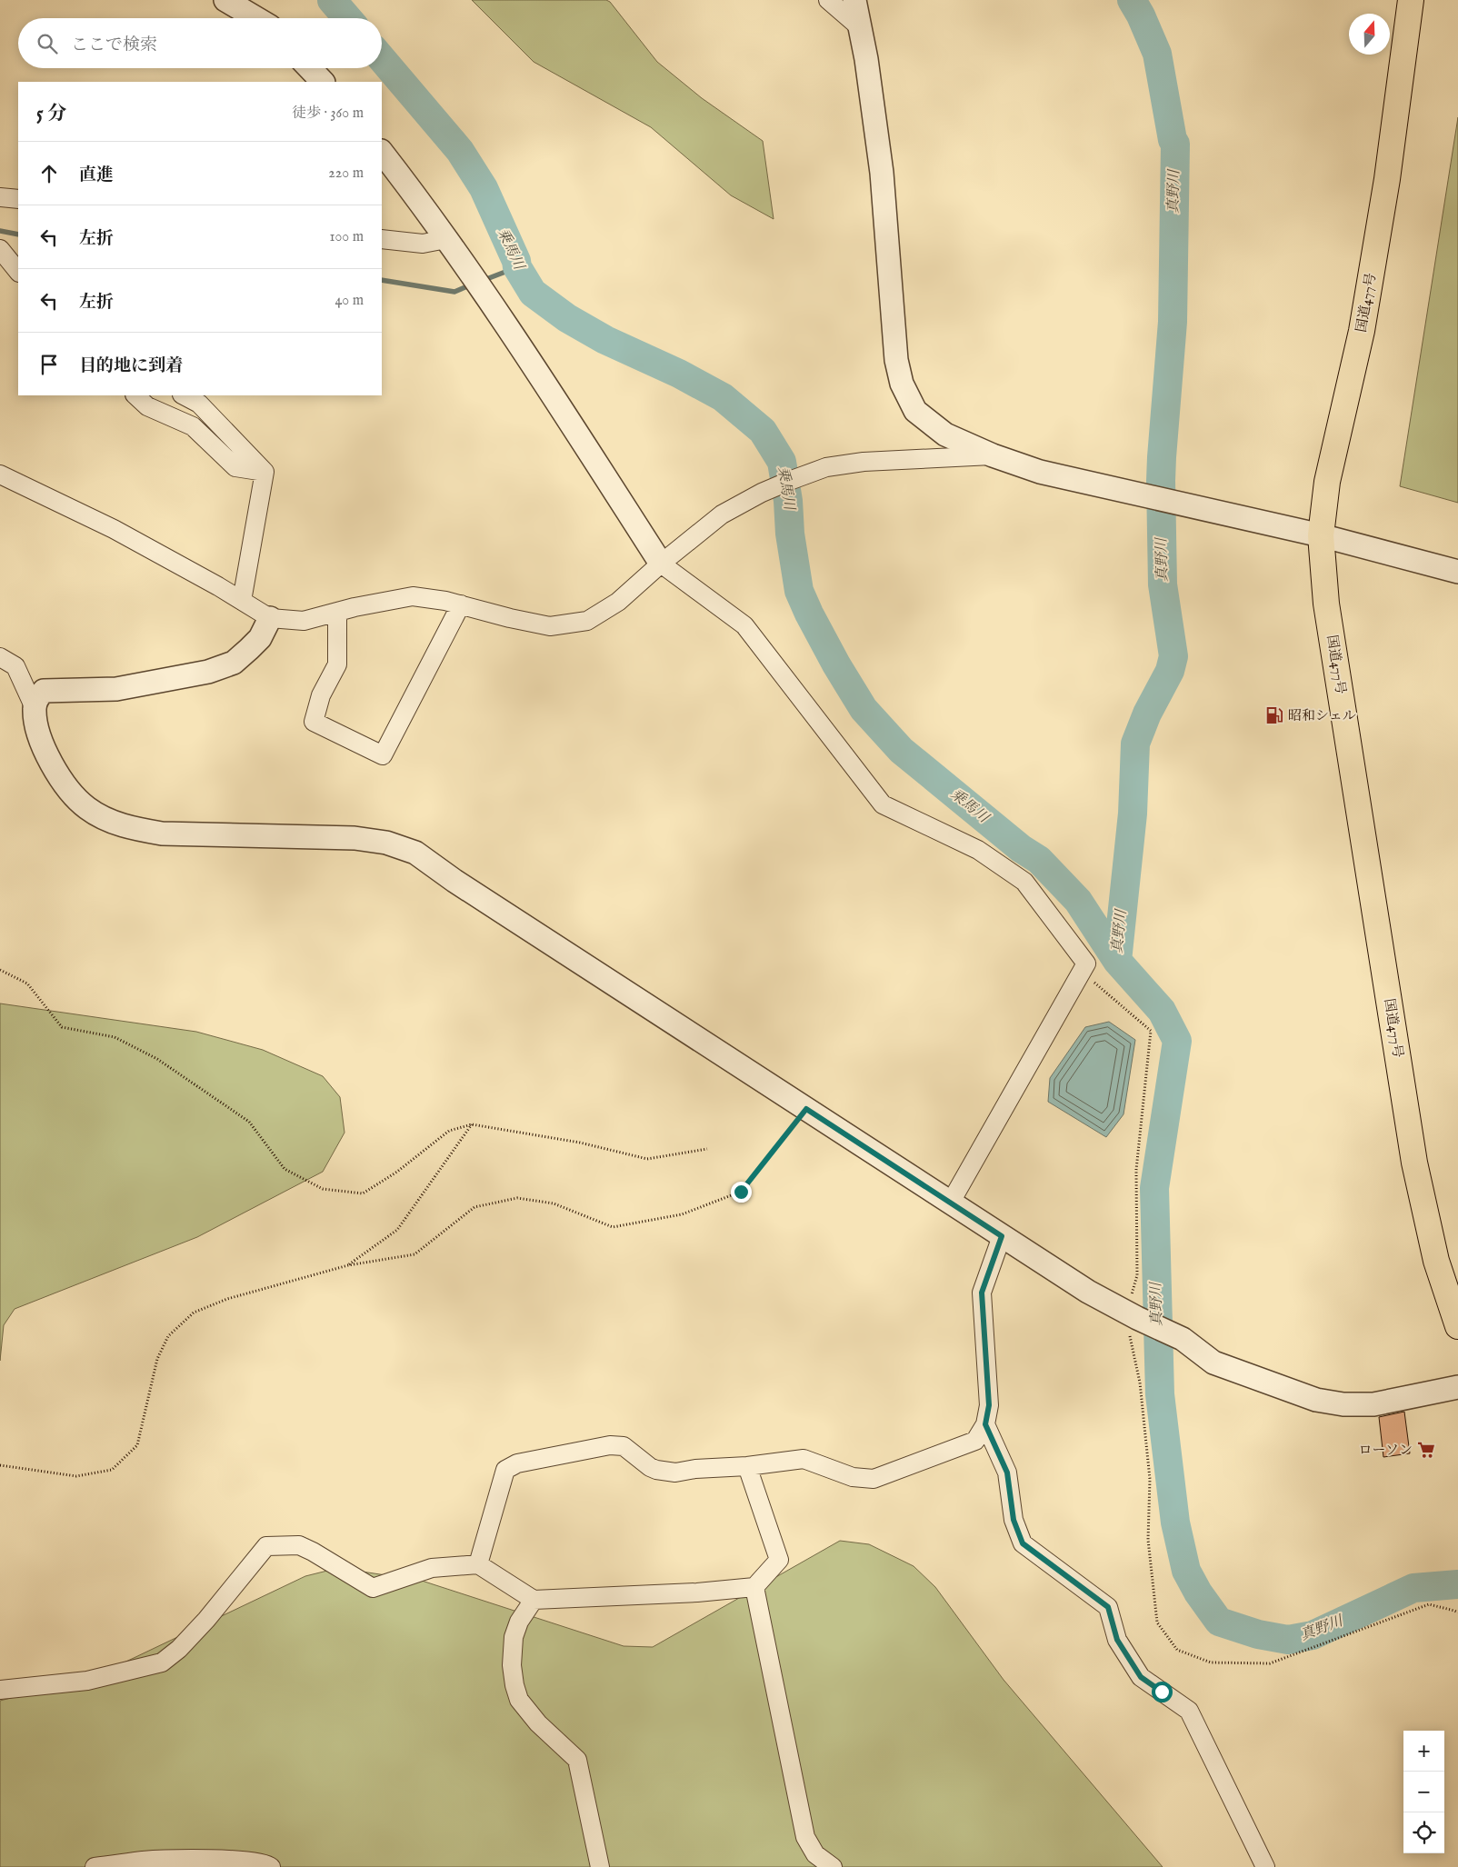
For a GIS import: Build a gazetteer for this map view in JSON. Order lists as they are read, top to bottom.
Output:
{
  "streets": {
    "highway": ["国道477号"]
  },
  "water": ["真野川", "乗馬川"],
  "places": {
    "fuel station": ["昭和シェル"],
    "supermarket": ["ローソン"]
  },
  "north": "top",
  "page": {
    "search": "ここで検索",
    "heading": ["5 分", "徒歩 · 360 m"],
    "list": [
      ["直進", "220 m"],
      ["左折", "100 m"],
      ["左折", "40 m"],
      "目的地に到着"
    ],
    "map_buttons": ["+", "−"]
  }
}
